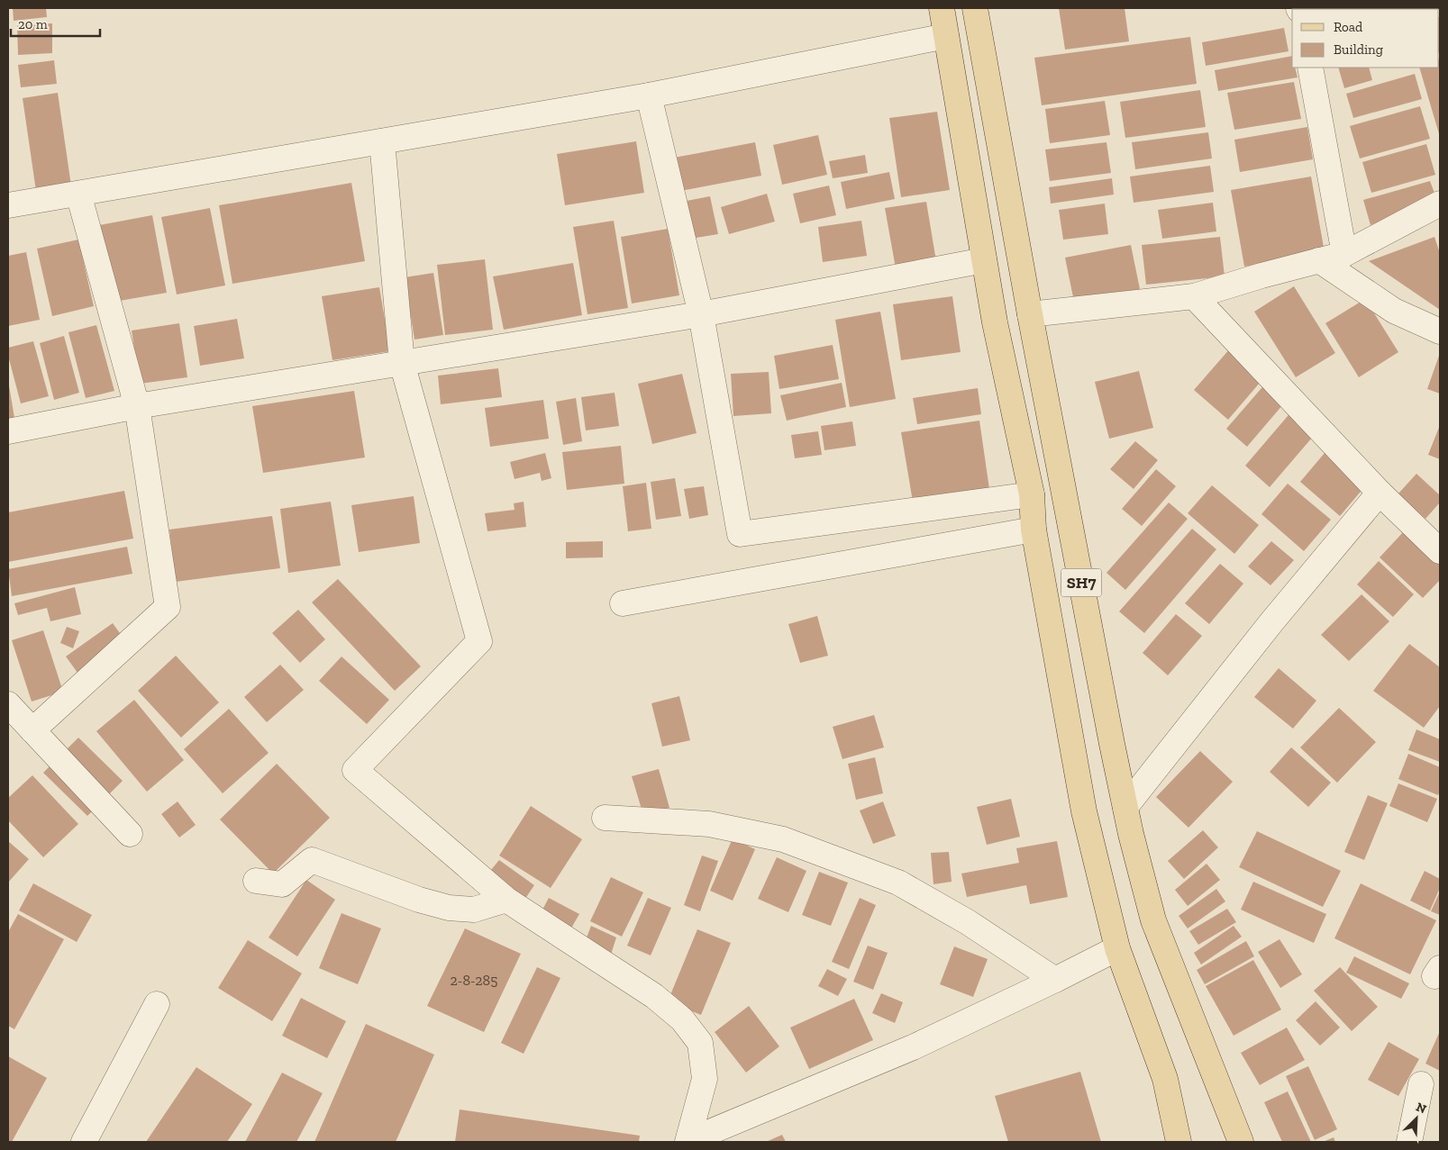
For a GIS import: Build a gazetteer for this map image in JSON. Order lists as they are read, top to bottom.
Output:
{
  "streets": {
    "main road": ["SH7"]
  },
  "house_numbers": ["2-8-285"],
  "legend": ["Road", "Building"],
  "scale_bar": "20 m",
  "north": "top right"
}
